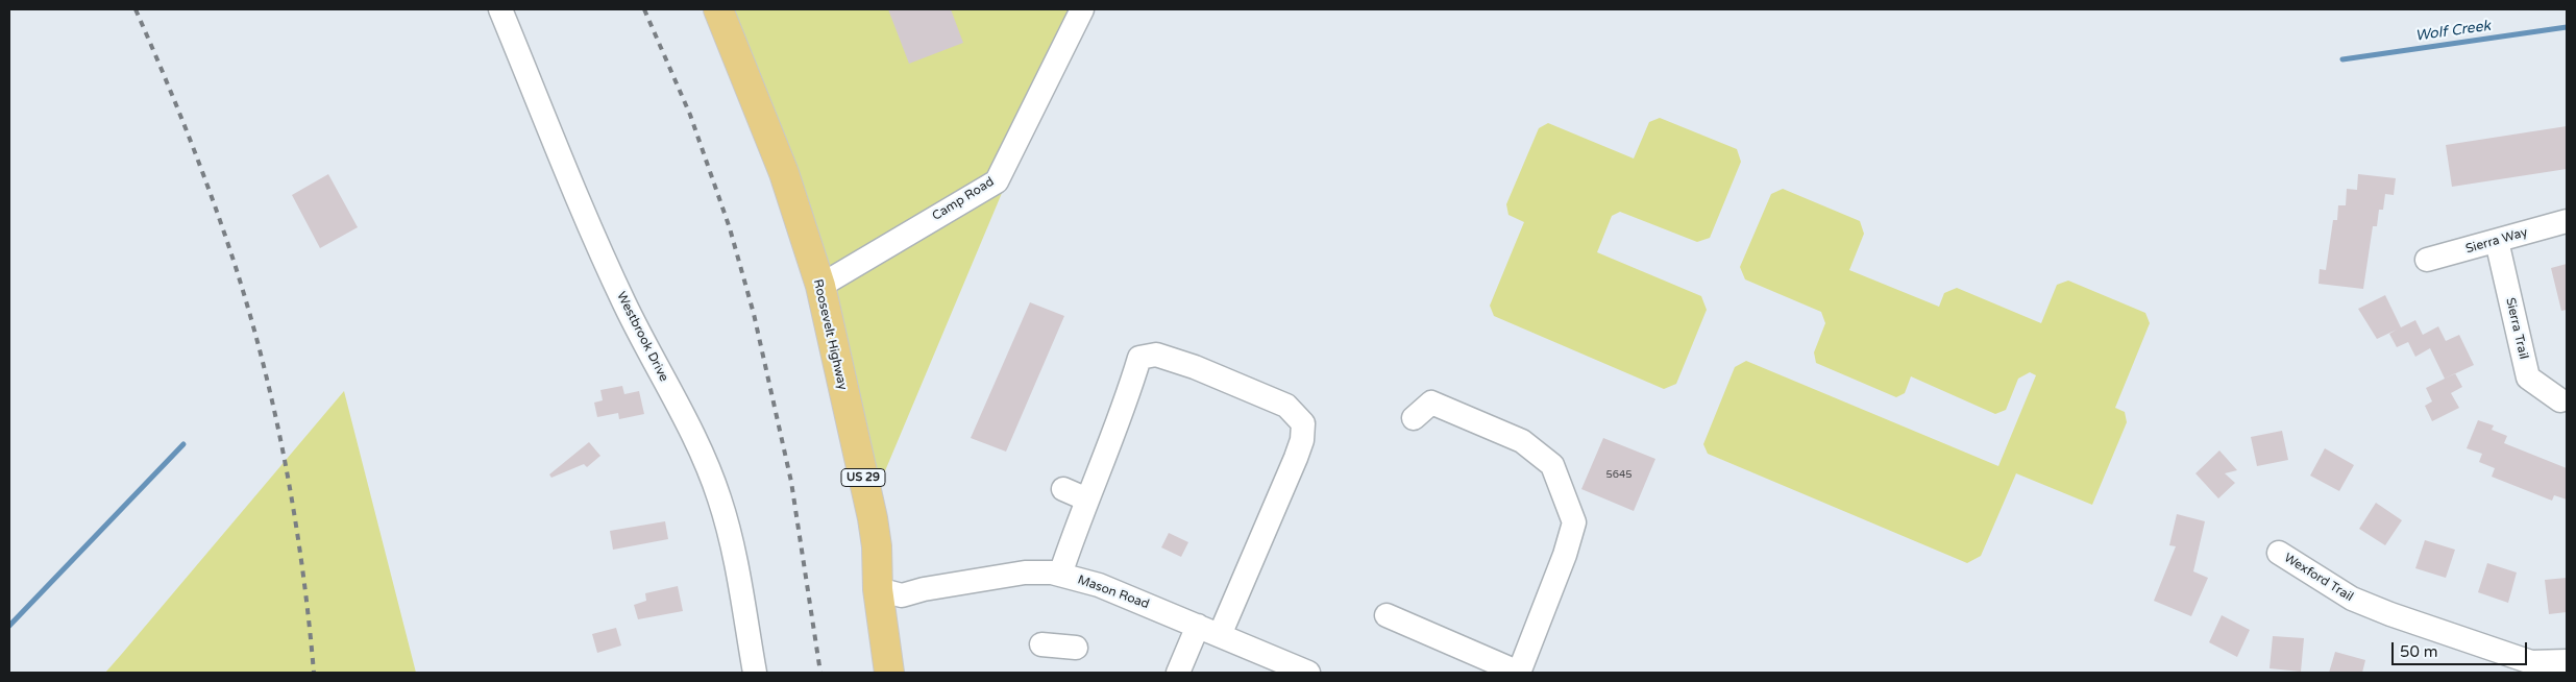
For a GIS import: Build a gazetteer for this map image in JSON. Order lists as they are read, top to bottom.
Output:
{
  "streets": {
    "main road": ["Roosevelt Highway", "US 29"],
    "street": [
      "Camp Road",
      "Sierra Way",
      "Sierra Trail",
      "Westbrook Drive",
      "Wexford Trail",
      "Mason Road"
    ]
  },
  "crossings": [
    ["Camp Road", "Roosevelt Highway"],
    ["Sierra Way", "Sierra Trail"],
    ["Roosevelt Highway", "Mason Road"]
  ],
  "water": ["Wolf Creek"],
  "house_numbers": ["5645"],
  "scale_bar": "50 m"
}
